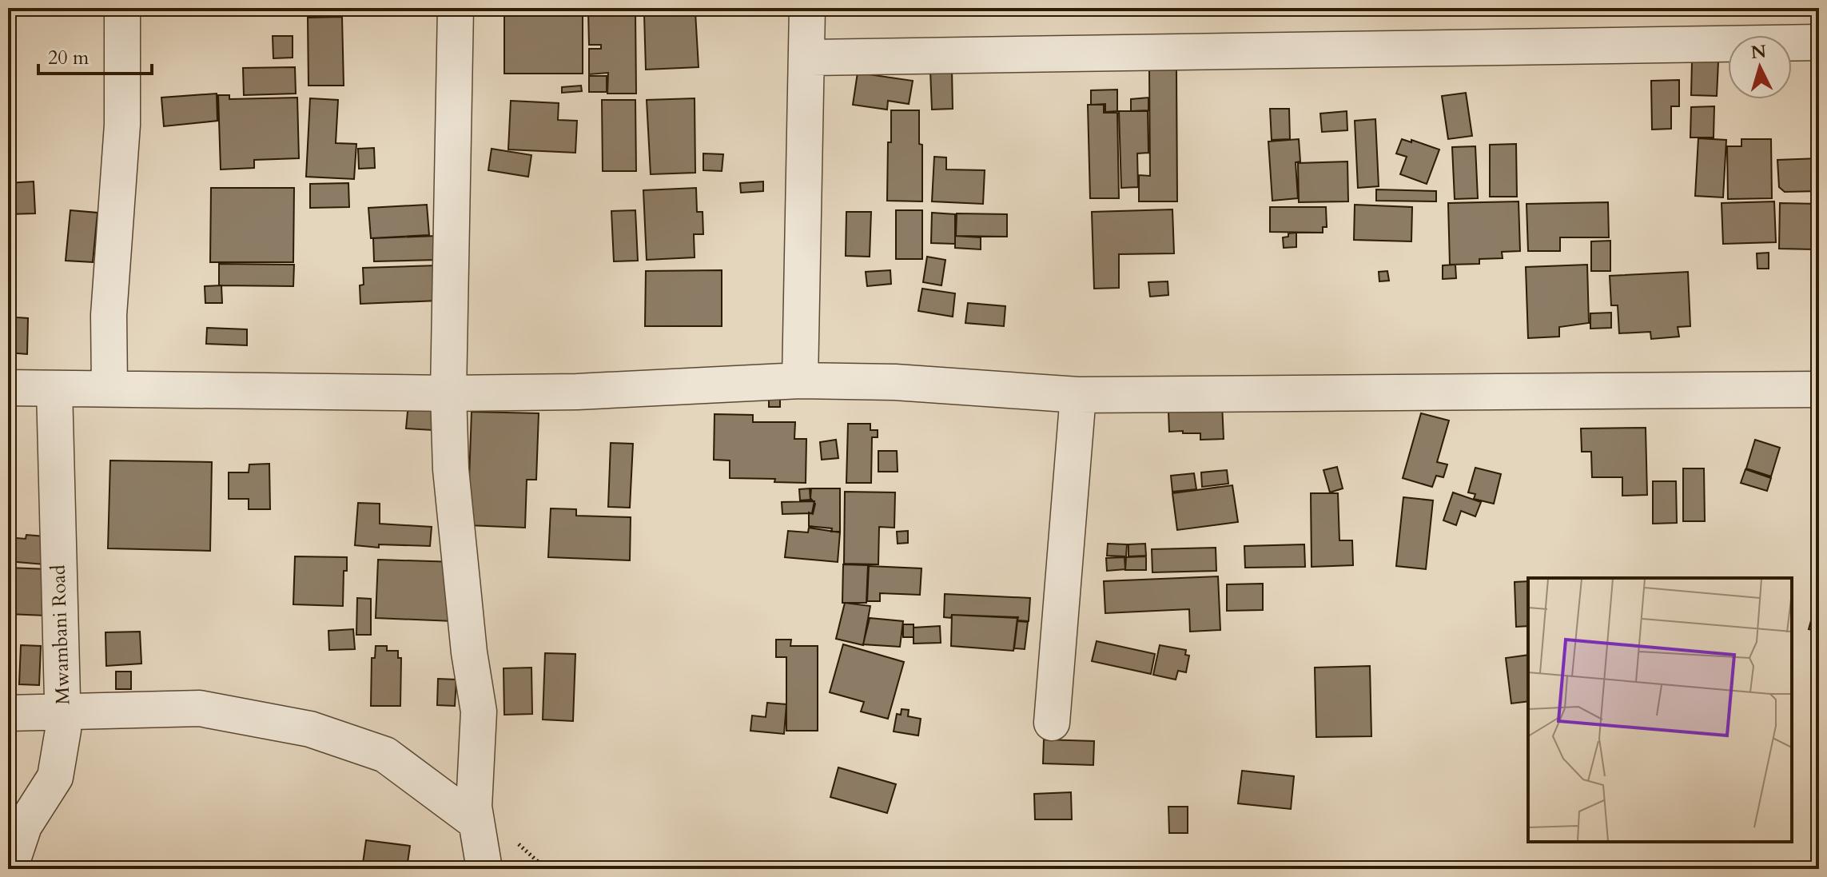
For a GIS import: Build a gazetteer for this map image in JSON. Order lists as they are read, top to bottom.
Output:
{
  "streets": {
    "street": ["Mwambani Road"]
  },
  "scale_bar": "20 m",
  "north": "top"
}
